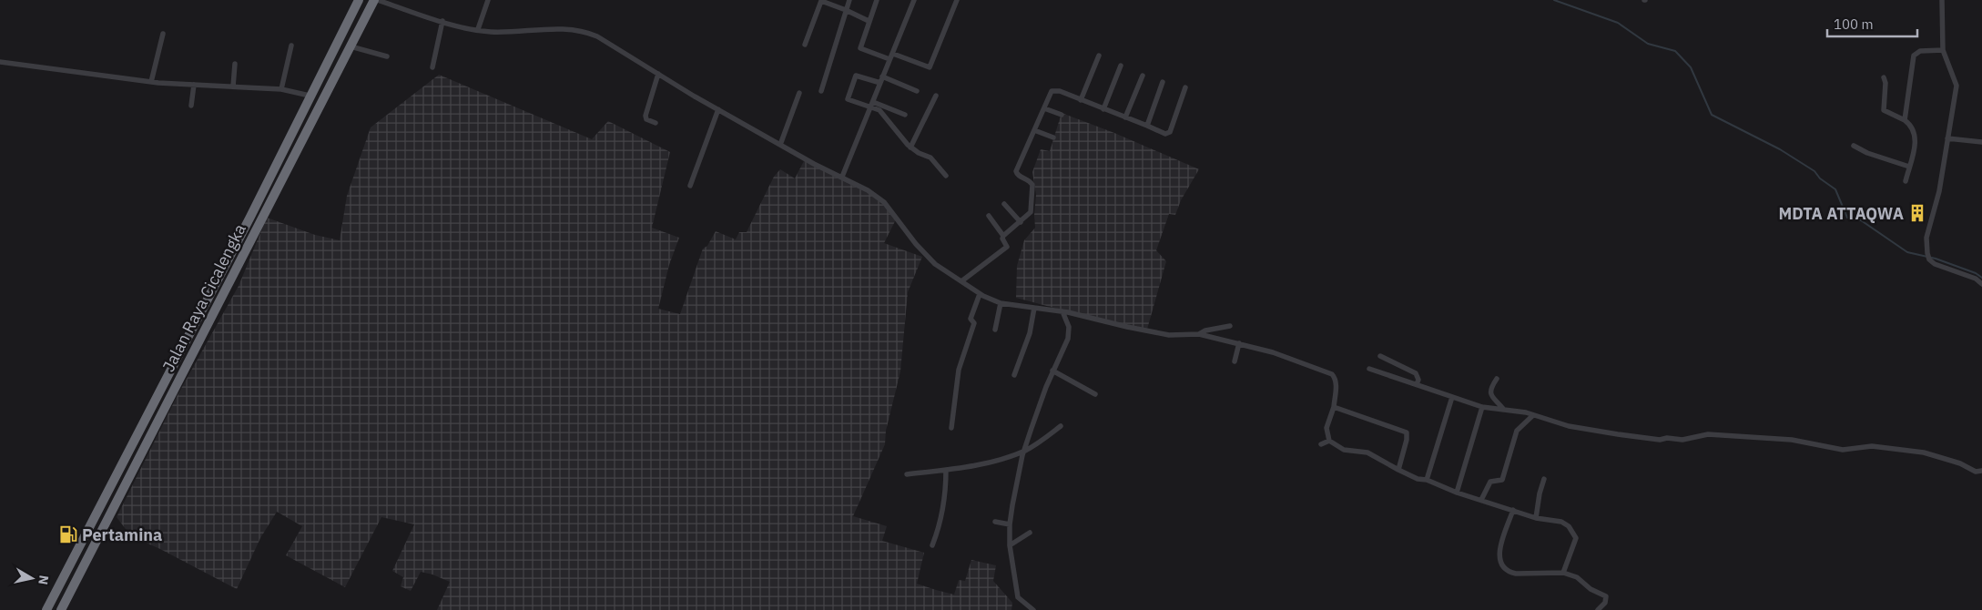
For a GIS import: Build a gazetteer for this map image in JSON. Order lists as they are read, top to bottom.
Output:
{
  "streets": {
    "highway": ["Jalan Raya Cicalengka"]
  },
  "places": {
    "building": ["MDTA ATTAQWA"],
    "fuel station": ["Pertamina"]
  },
  "scale_bar": "100 m",
  "north": "right"
}
